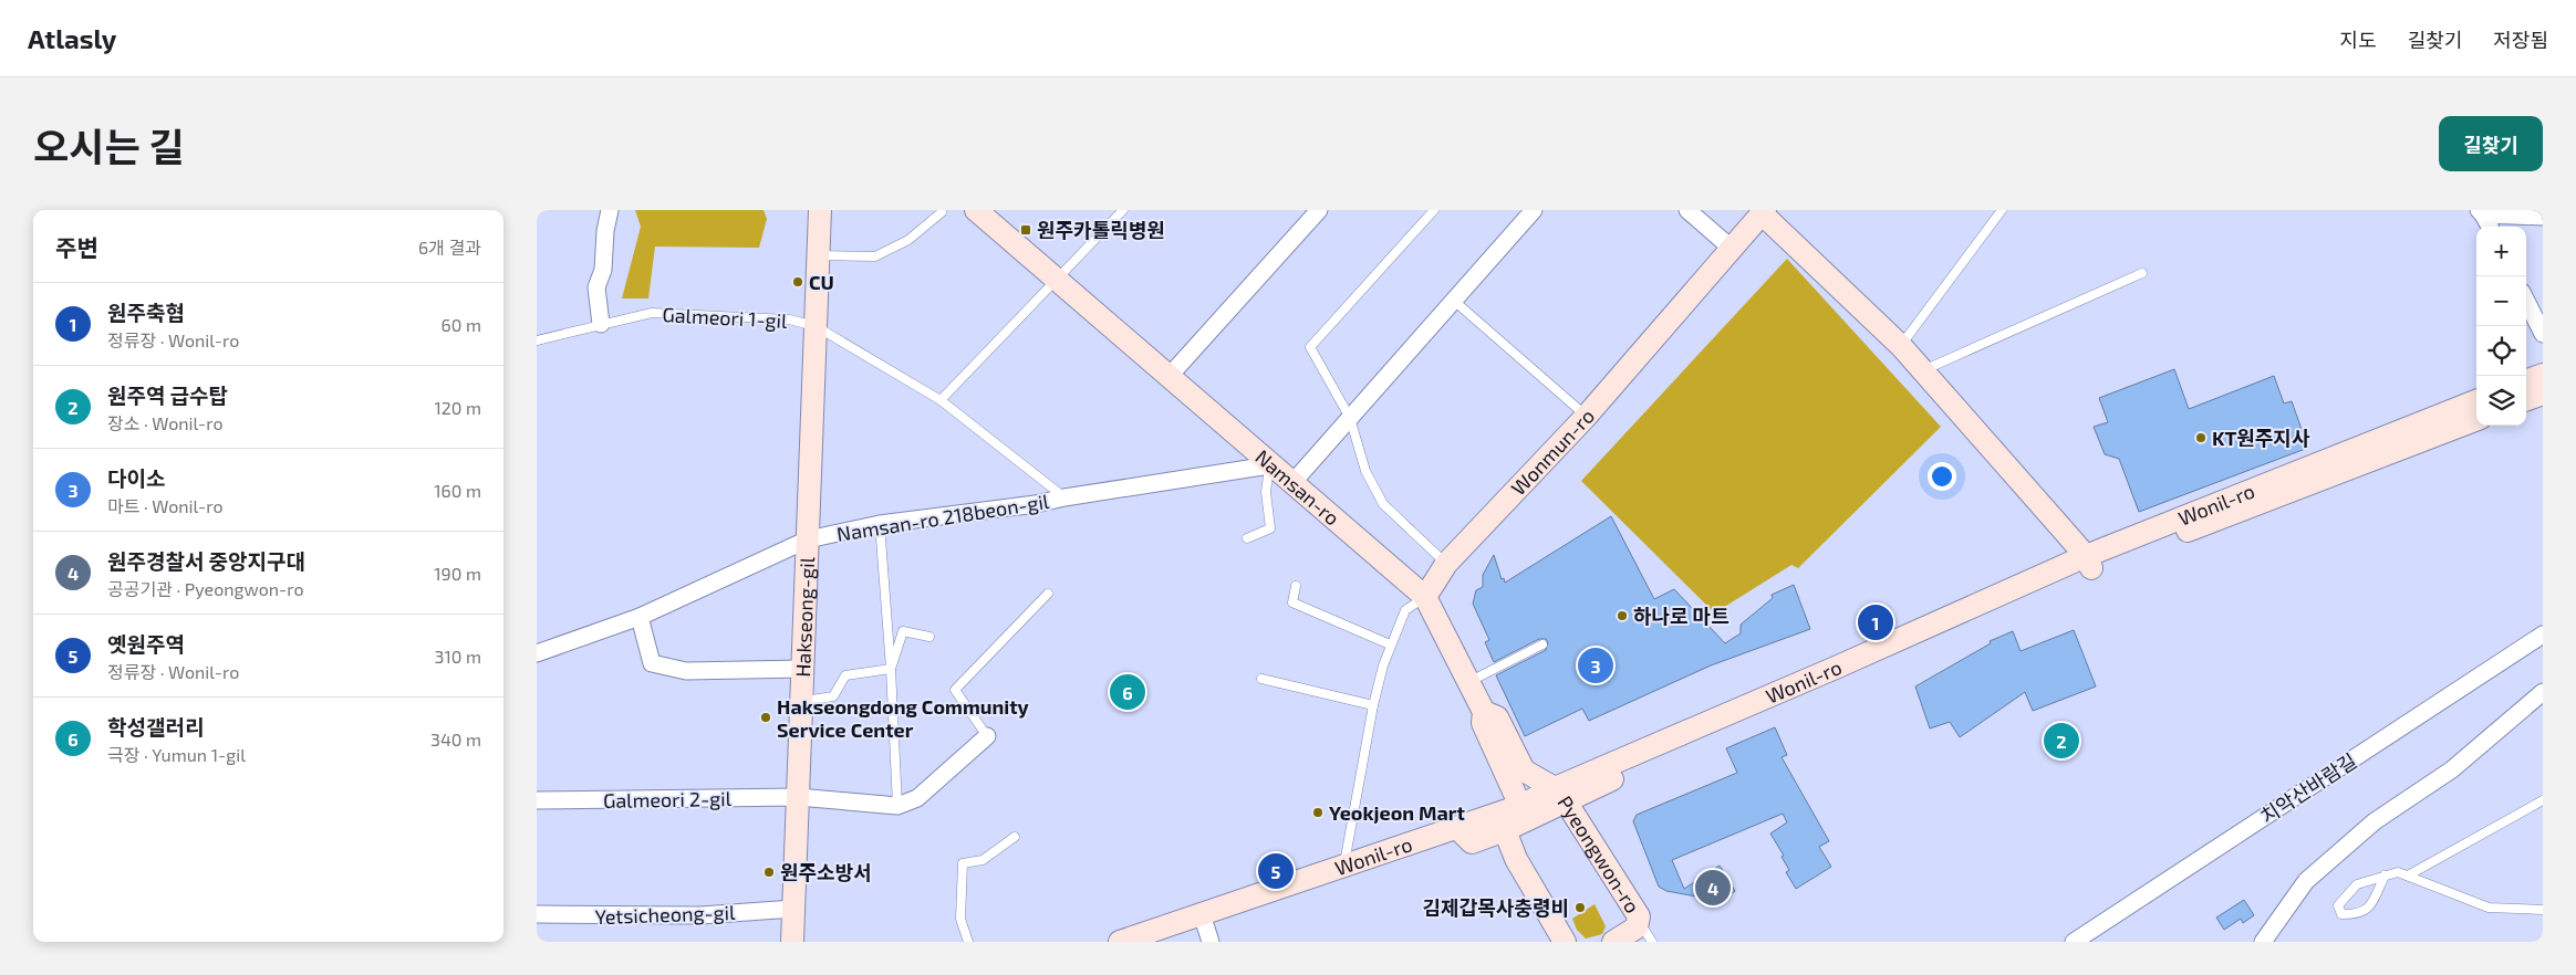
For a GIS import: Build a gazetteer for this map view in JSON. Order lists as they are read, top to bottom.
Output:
{
  "streets": {
    "street": [
      "Wonmun-ro",
      "Namsan-ro",
      "Wonil-ro",
      "Namsan-ro 218beon-gil",
      "Hakseong-gil",
      "치악산바람길",
      "Galmeori 2-gil",
      "Pyeongwon-ro",
      "Yetsicheong-gil"
    ],
    "lane": ["Galmeori 1-gil"]
  },
  "crossings": [
    ["Galmeori 1-gil", "Hakseong-gil"],
    ["Wonmun-ro", "Namsan-ro"],
    ["Namsan-ro", "Namsan-ro 218beon-gil"],
    ["Wonil-ro", "Pyeongwon-ro"],
    ["Namsan-ro 218beon-gil", "Hakseong-gil"],
    ["Hakseong-gil", "Galmeori 2-gil"],
    ["Hakseong-gil", "Yetsicheong-gil"]
  ],
  "places": {
    "transit": ["원주카톨릭병원"],
    "other": [
      "CU",
      "KT원주지사",
      "하나로 마트",
      "Hakseongdong Community Service Center",
      "Yeokjeon Mart",
      "원주소방서",
      "김제갑목사충령비"
    ]
  },
  "page": {
    "header": "Atlasly",
    "nav": ["지도", "길찾기", "저장됨"],
    "title": "오시는 길",
    "buttons": "길찾기",
    "heading": ["주변", "6개 결과"],
    "map_buttons": ["+", "−"],
    "list": [
      {
        "mark": "1",
        "name": "원주축협",
        "note": "정류장 · Wonil-ro",
        "value": "60 m"
      },
      {
        "mark": "2",
        "name": "원주역 급수탑",
        "note": "장소 · Wonil-ro",
        "value": "120 m"
      },
      {
        "mark": "3",
        "name": "다이소",
        "note": "마트 · Wonil-ro",
        "value": "160 m"
      },
      {
        "mark": "4",
        "name": "원주경찰서 중앙지구대",
        "note": "공공기관 · Pyeongwon-ro",
        "value": "190 m"
      },
      {
        "mark": "5",
        "name": "옛원주역",
        "note": "정류장 · Wonil-ro",
        "value": "310 m"
      },
      {
        "mark": "6",
        "name": "학성갤러리",
        "note": "극장 · Yumun 1-gil",
        "value": "340 m"
      }
    ],
    "pins": [
      "1",
      "3",
      "6",
      "2",
      "5",
      "4"
    ]
  }
}
